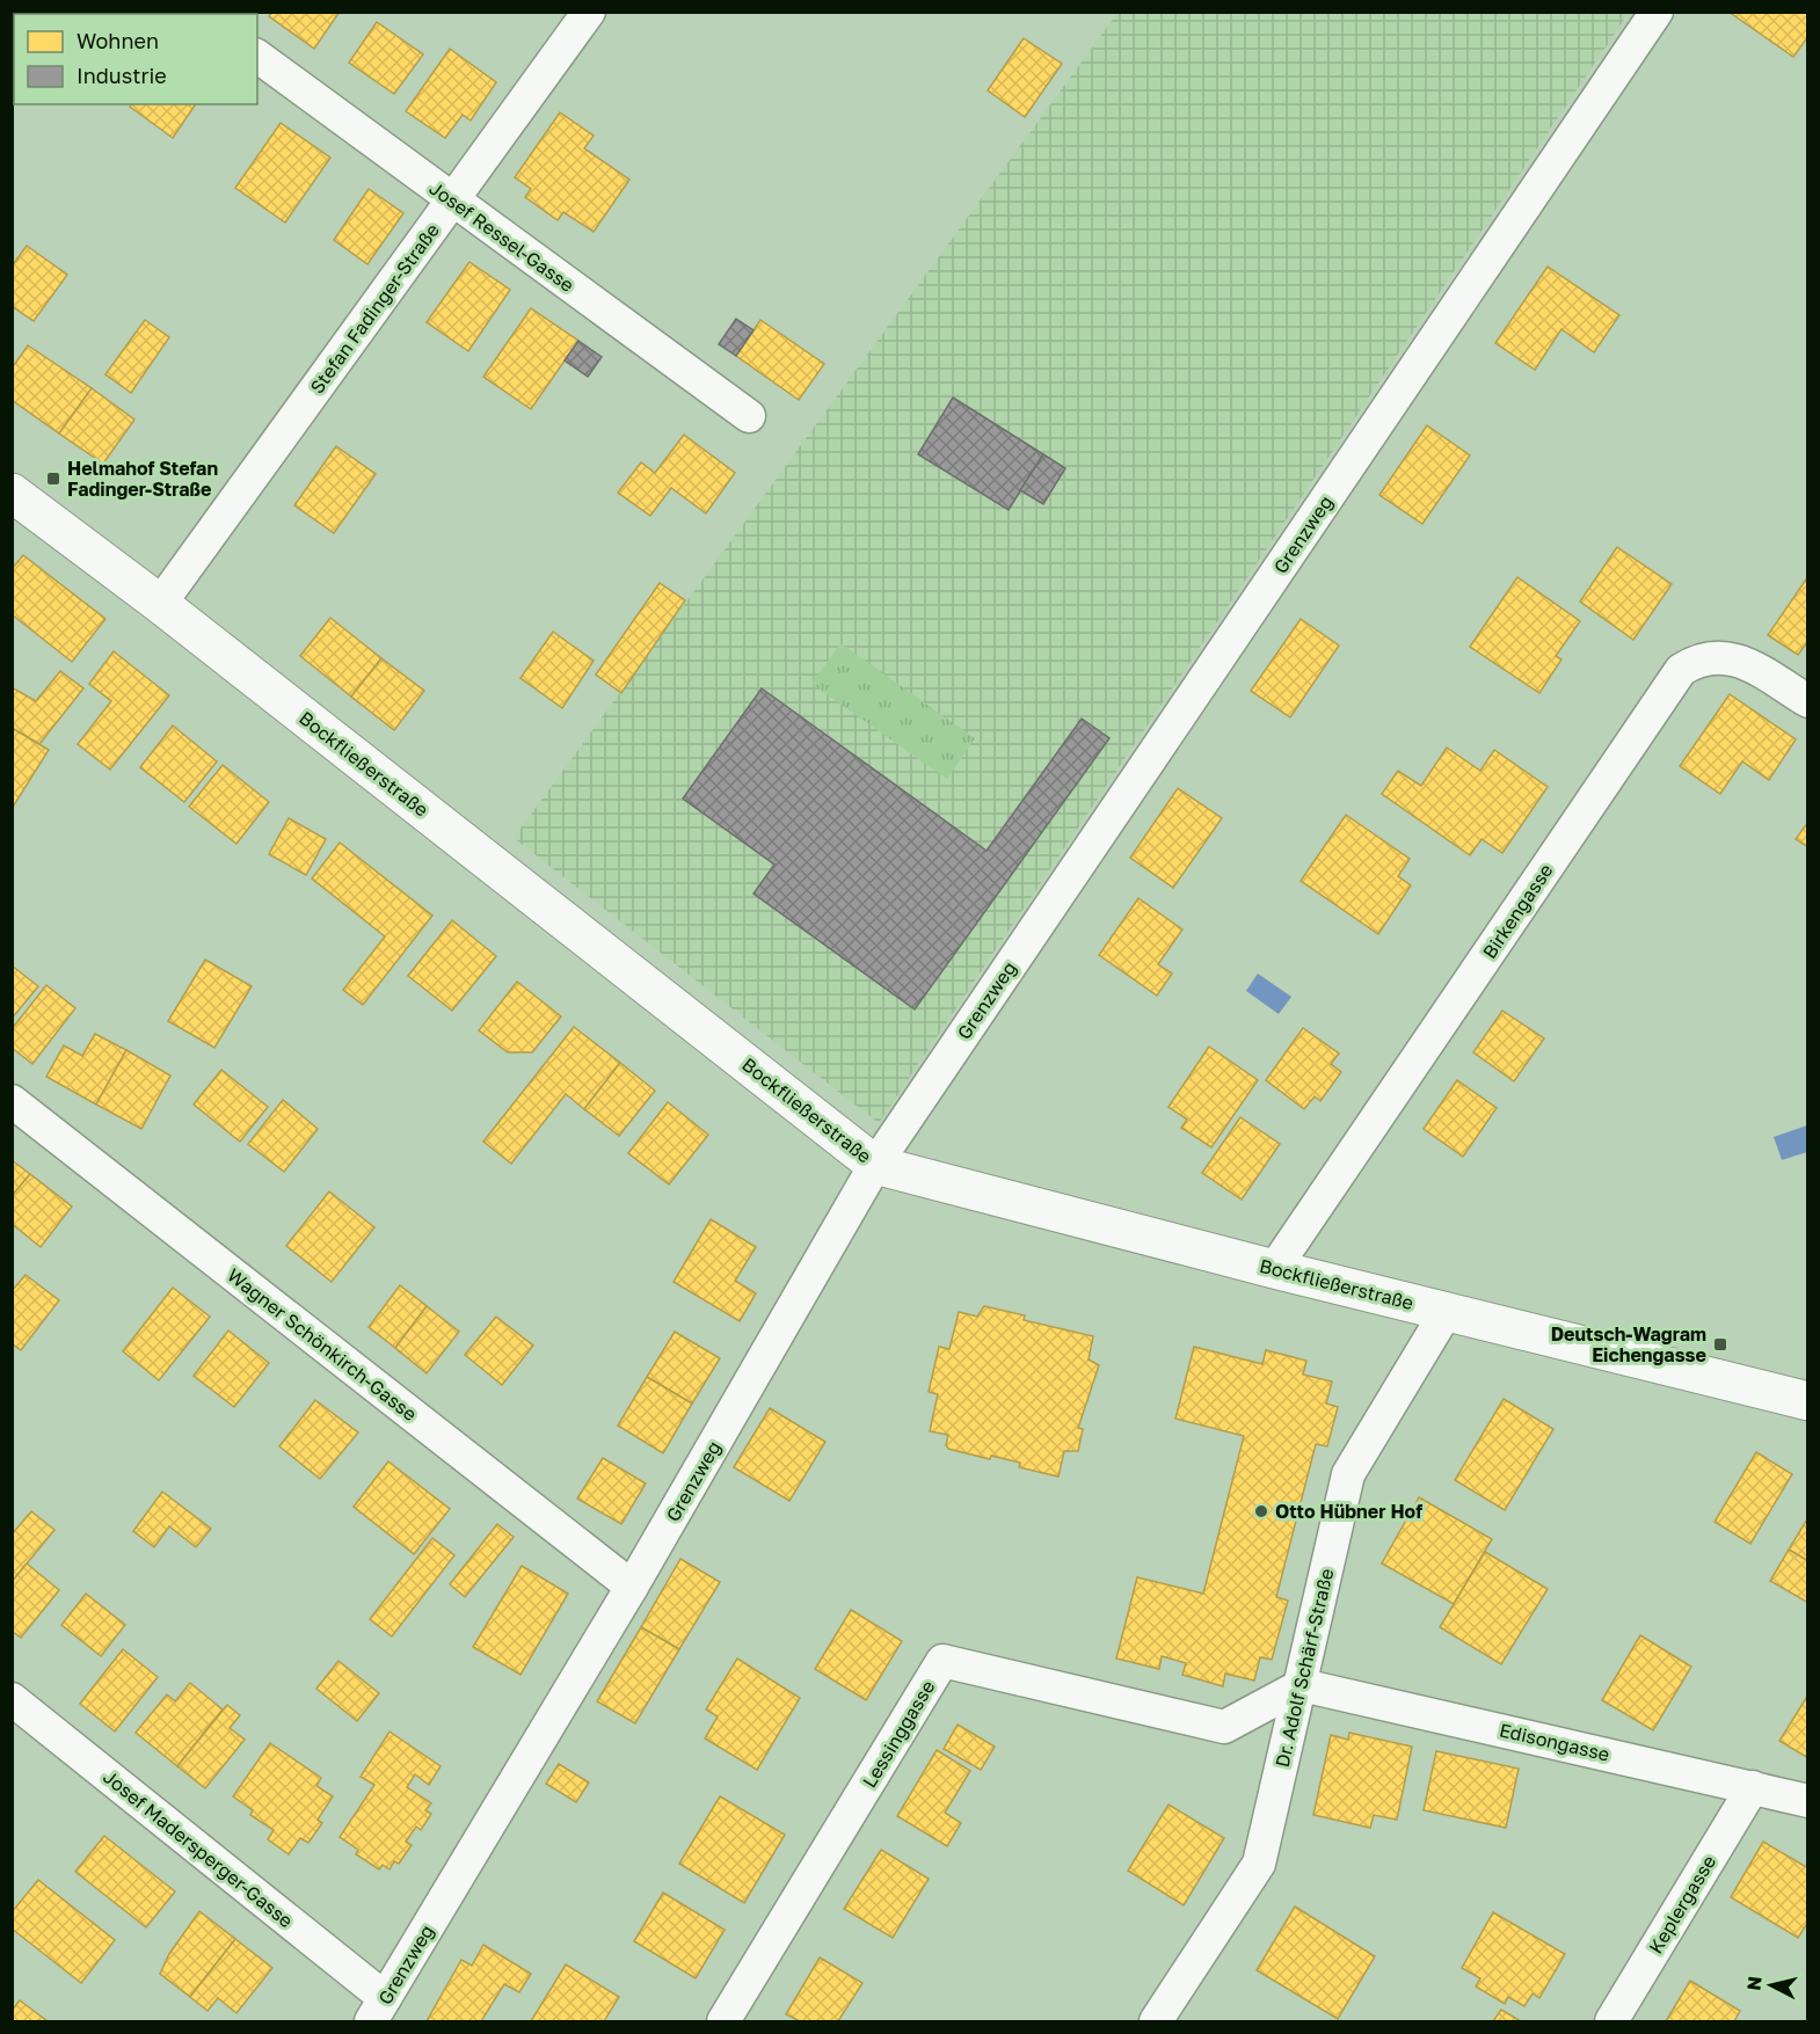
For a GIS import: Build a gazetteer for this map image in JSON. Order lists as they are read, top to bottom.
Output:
{
  "streets": {
    "main road": ["Bockfließerstraße"],
    "street": [
      "Josef Ressel-Gasse",
      "Stefan Fadinger-Straße",
      "Grenzweg",
      "Birkengasse",
      "Wagner Schönkirch-Gasse",
      "Dr. Adolf Schärf-Straße",
      "Lessinggasse",
      "Edisongasse",
      "Josef Madersperger-Gasse",
      "Keplergasse"
    ]
  },
  "crossings": [
    ["Josef Ressel-Gasse", "Stefan Fadinger-Straße"],
    ["Stefan Fadinger-Straße", "Bockfließerstraße"],
    ["Grenzweg", "Bockfließerstraße"],
    ["Grenzweg", "Wagner Schönkirch-Gasse"],
    ["Grenzweg", "Josef Madersperger-Gasse"],
    ["Bockfließerstraße", "Birkengasse"],
    ["Bockfließerstraße", "Dr. Adolf Schärf-Straße"],
    ["Dr. Adolf Schärf-Straße", "Lessinggasse"],
    ["Dr. Adolf Schärf-Straße", "Edisongasse"],
    ["Lessinggasse", "Edisongasse"],
    ["Edisongasse", "Keplergasse"]
  ],
  "places": {
    "transit": ["Helmahof Stefan Fadinger-Straße", "Deutsch-Wagram Eichengasse"],
    "other": ["Otto Hübner Hof"]
  },
  "legend": ["Wohnen", "Industrie"],
  "north": "left"
}
